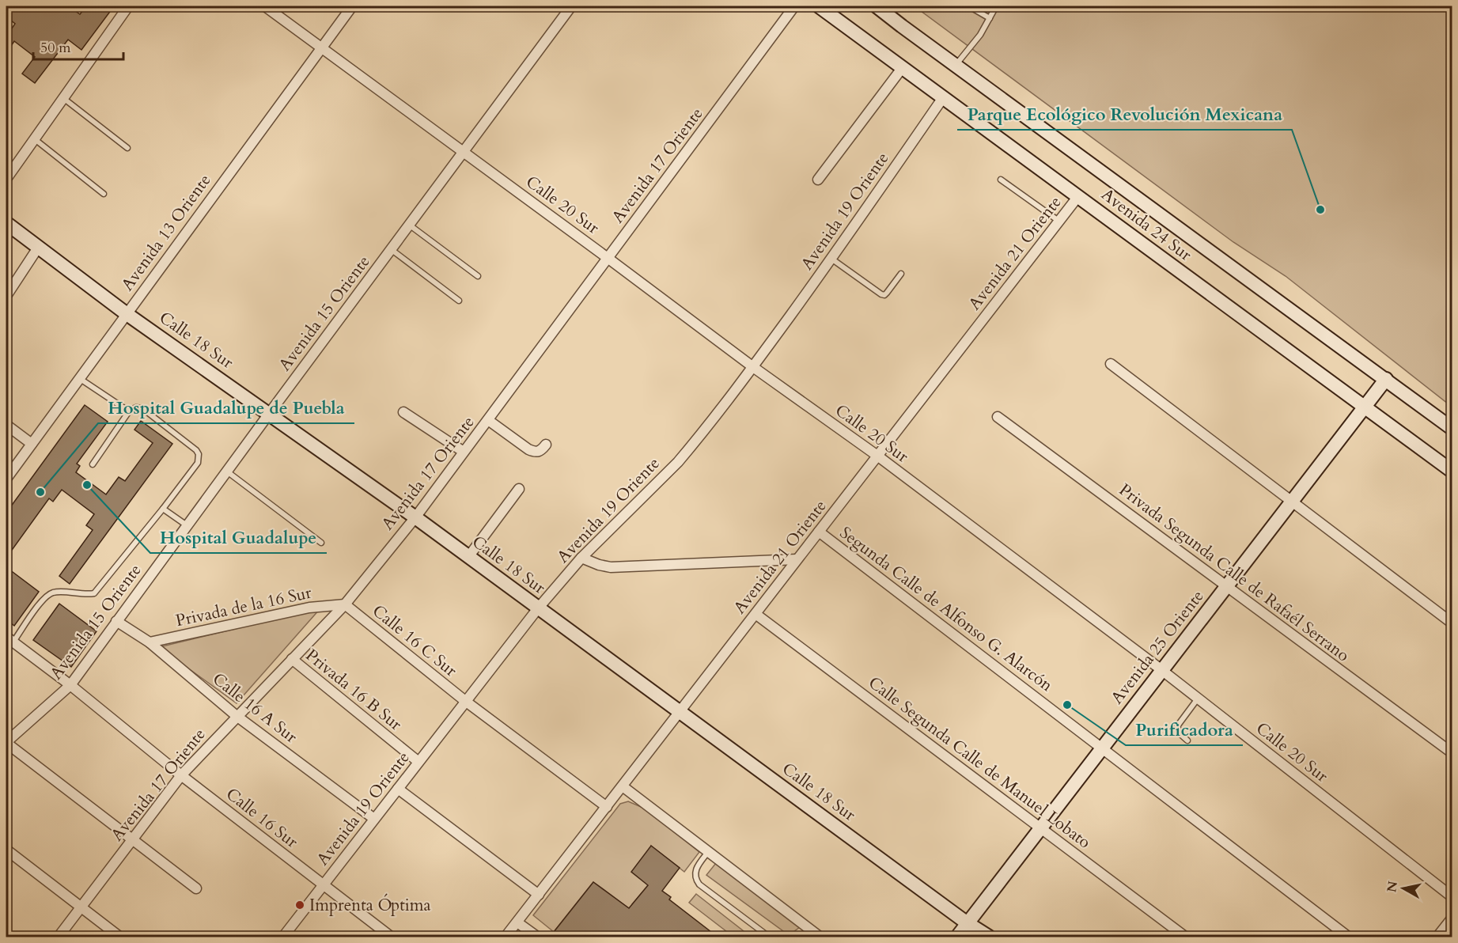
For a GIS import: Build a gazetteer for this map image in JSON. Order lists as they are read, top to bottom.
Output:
{
  "streets": {
    "main road": ["Avenida 24 Sur", "Calle 18 Sur", "Avenida 25 Oriente"],
    "street": [
      "Avenida 17 Oriente",
      "Calle 20 Sur",
      "Avenida 19 Oriente",
      "Avenida 13 Oriente",
      "Avenida 21 Oriente",
      "Avenida 15 Oriente",
      "Privada Segunda Calle de Rafaél Serrano",
      "Privada de la 16 Sur",
      "Segunda Calle de Alfonso G. Alarcón",
      "Calle 16 C Sur",
      "Privada 16 B Sur",
      "Calle 16 A Sur",
      "Calle Segunda Calle de Manuel Lobato",
      "Calle 16 Sur"
    ]
  },
  "crossings": [
    ["Avenida 17 Oriente", "Calle 20 Sur"],
    ["Avenida 17 Oriente", "Calle 18 Sur"],
    ["Avenida 17 Oriente", "Privada de la 16 Sur"],
    ["Avenida 17 Oriente", "Calle 16 C Sur"],
    ["Avenida 17 Oriente", "Privada 16 B Sur"],
    ["Avenida 17 Oriente", "Calle 16 A Sur"],
    ["Avenida 17 Oriente", "Calle 16 Sur"],
    ["Calle 20 Sur", "Avenida 19 Oriente"],
    ["Calle 20 Sur", "Avenida 13 Oriente"],
    ["Calle 20 Sur", "Avenida 21 Oriente"],
    ["Calle 20 Sur", "Avenida 15 Oriente"],
    ["Calle 20 Sur", "Avenida 25 Oriente"],
    ["Avenida 19 Oriente", "Avenida 24 Sur"],
    ["Avenida 19 Oriente", "Calle 18 Sur"],
    ["Avenida 19 Oriente", "Calle 16 C Sur"],
    ["Avenida 19 Oriente", "Privada 16 B Sur"],
    ["Avenida 19 Oriente", "Calle 16 A Sur"],
    ["Avenida 19 Oriente", "Calle 16 Sur"],
    ["Avenida 24 Sur", "Avenida 21 Oriente"],
    ["Avenida 24 Sur", "Avenida 25 Oriente"],
    ["Avenida 13 Oriente", "Calle 18 Sur"],
    ["Avenida 21 Oriente", "Calle 18 Sur"],
    ["Avenida 21 Oriente", "Segunda Calle de Alfonso G. Alarcón"],
    ["Avenida 21 Oriente", "Calle 16 C Sur"],
    ["Avenida 21 Oriente", "Calle Segunda Calle de Manuel Lobato"],
    ["Avenida 15 Oriente", "Calle 18 Sur"],
    ["Avenida 15 Oriente", "Calle 16 A Sur"],
    ["Avenida 15 Oriente", "Calle 16 Sur"],
    ["Calle 18 Sur", "Avenida 25 Oriente"],
    ["Privada Segunda Calle de Rafaél Serrano", "Avenida 25 Oriente"],
    ["Privada de la 16 Sur", "Calle 16 C Sur"],
    ["Privada de la 16 Sur", "Calle 16 A Sur"],
    ["Segunda Calle de Alfonso G. Alarcón", "Avenida 25 Oriente"],
    ["Avenida 25 Oriente", "Calle Segunda Calle de Manuel Lobato"]
  ],
  "places": [
    "Parque Ecológico Revolución Mexicana",
    "Hospital Guadalupe",
    "Hospital Guadalupe de Puebla",
    "Purificadora",
    "Imprenta Óptima"
  ],
  "scale_bar": "50 m",
  "north": "left"
}
